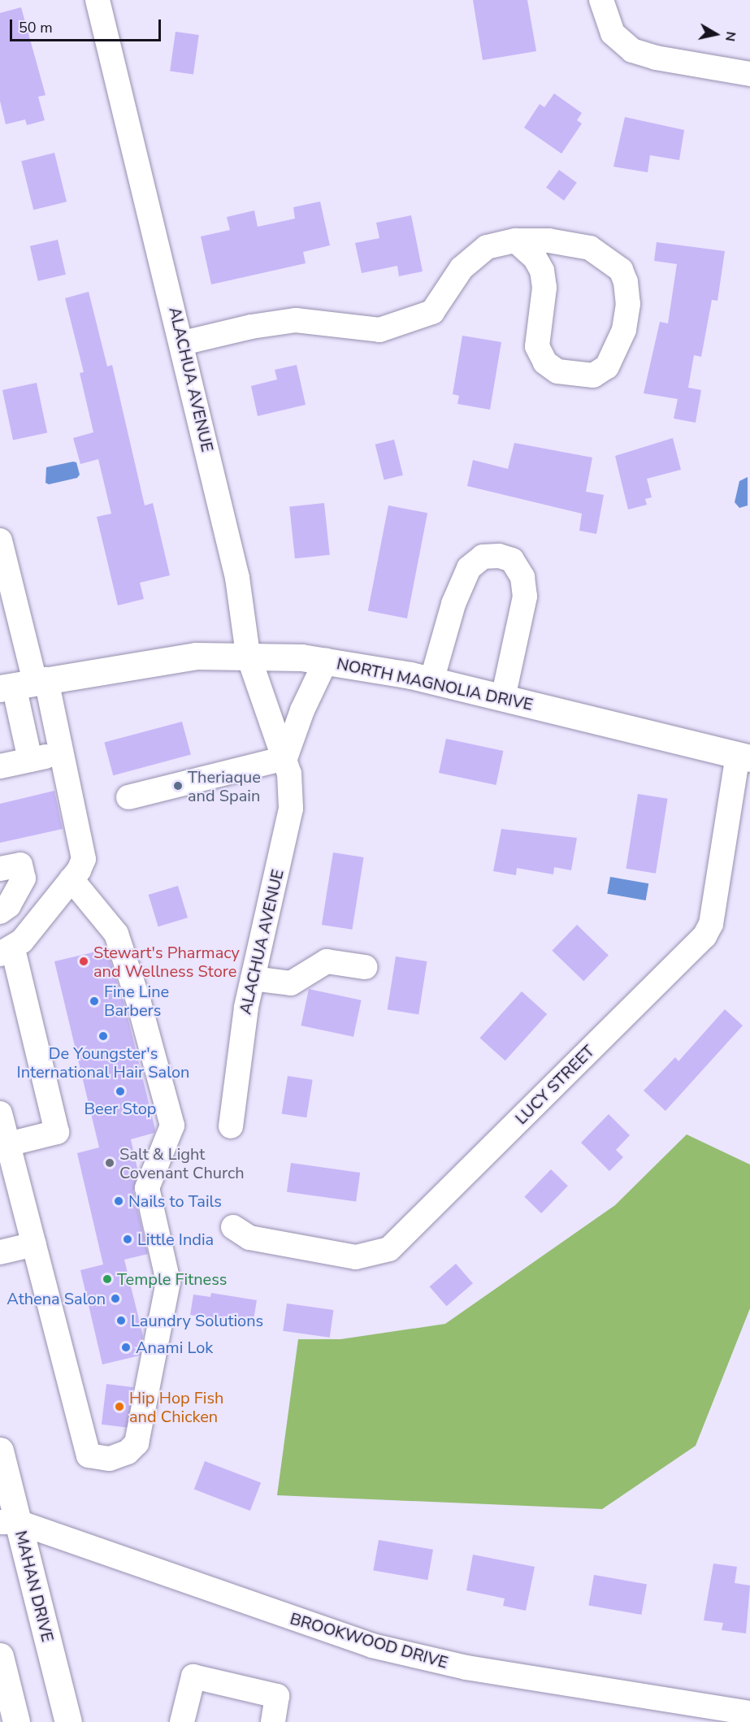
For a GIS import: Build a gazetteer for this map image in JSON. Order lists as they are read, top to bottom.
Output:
{
  "streets": {
    "main road": ["NORTH MAGNOLIA DRIVE", "MAHAN DRIVE"],
    "street": ["ALACHUA AVENUE", "LUCY STREET", "BROOKWOOD DRIVE"]
  },
  "crossings": [
    ["ALACHUA AVENUE", "NORTH MAGNOLIA DRIVE"],
    ["NORTH MAGNOLIA DRIVE", "LUCY STREET"],
    ["MAHAN DRIVE", "BROOKWOOD DRIVE"]
  ],
  "places": [
    "Theriaque and Spain",
    "Stewart's Pharmacy and Wellness Store",
    "Fine Line Barbers",
    "De Youngster's International Hair Salon",
    "Beer Stop",
    "Salt & Light Covenant Church",
    "Nails to Tails",
    "Little India",
    "Temple Fitness",
    "Athena Salon",
    "Laundry Solutions",
    "Anami Lok",
    "Hip Hop Fish and Chicken"
  ],
  "scale_bar": "50 m",
  "north": "right"
}
